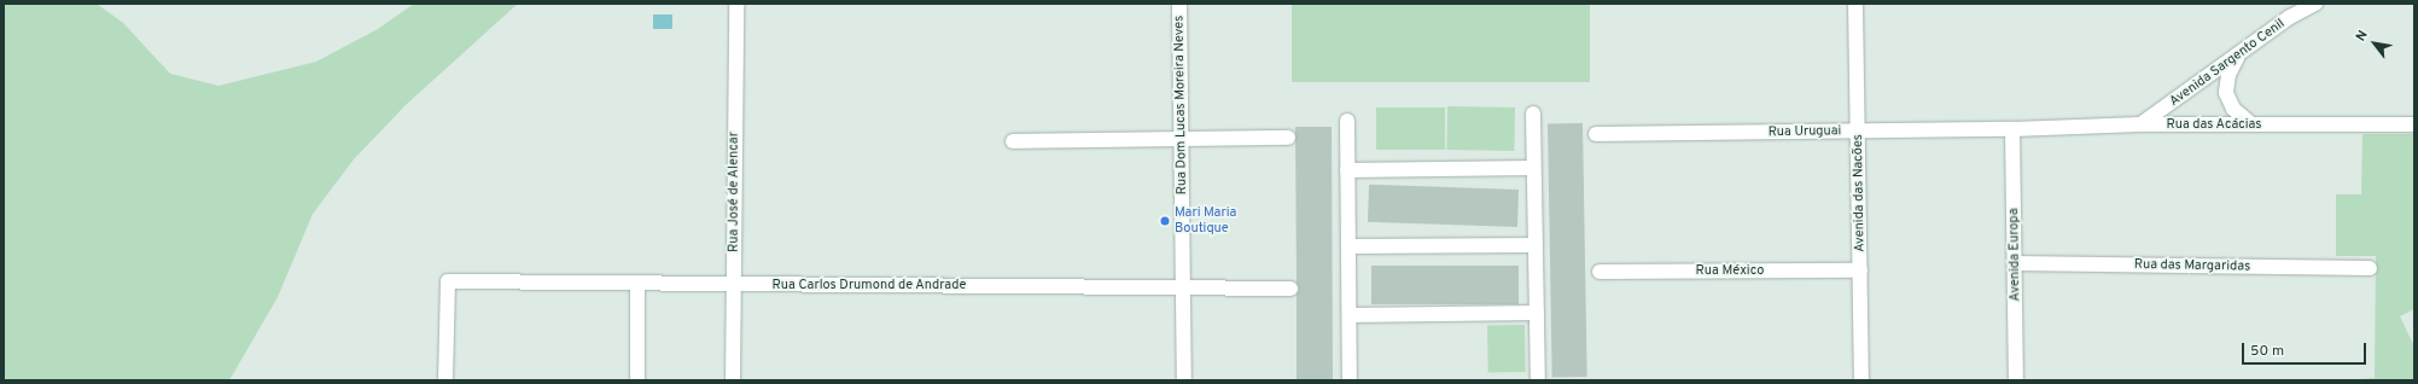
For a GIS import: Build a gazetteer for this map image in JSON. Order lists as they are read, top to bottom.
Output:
{
  "streets": {
    "street": [
      "Avenida Sargento Cenil",
      "Rua Dom Lucas Moreira Neves",
      "Rua das Acácias",
      "Rua Uruguai",
      "Rua José de Alencar",
      "Avenida das Nacões",
      "Avenida Europa",
      "Rua das Margaridas",
      "Rua México",
      "Rua Carlos Drumond de Andrade"
    ]
  },
  "crossings": [
    ["Avenida Sargento Cenil", "Rua das Acácias"],
    ["Rua Dom Lucas Moreira Neves", "Rua Carlos Drumond de Andrade"],
    ["Rua das Acácias", "Rua Uruguai"],
    ["Rua das Acácias", "Avenida Europa"],
    ["Rua Uruguai", "Avenida das Nacões"],
    ["Rua Uruguai", "Avenida Europa"],
    ["Rua José de Alencar", "Rua Carlos Drumond de Andrade"],
    ["Avenida das Nacões", "Rua México"],
    ["Avenida Europa", "Rua das Margaridas"]
  ],
  "places": ["Mari Maria Boutique"],
  "scale_bar": "50 m",
  "north": "top left"
}
